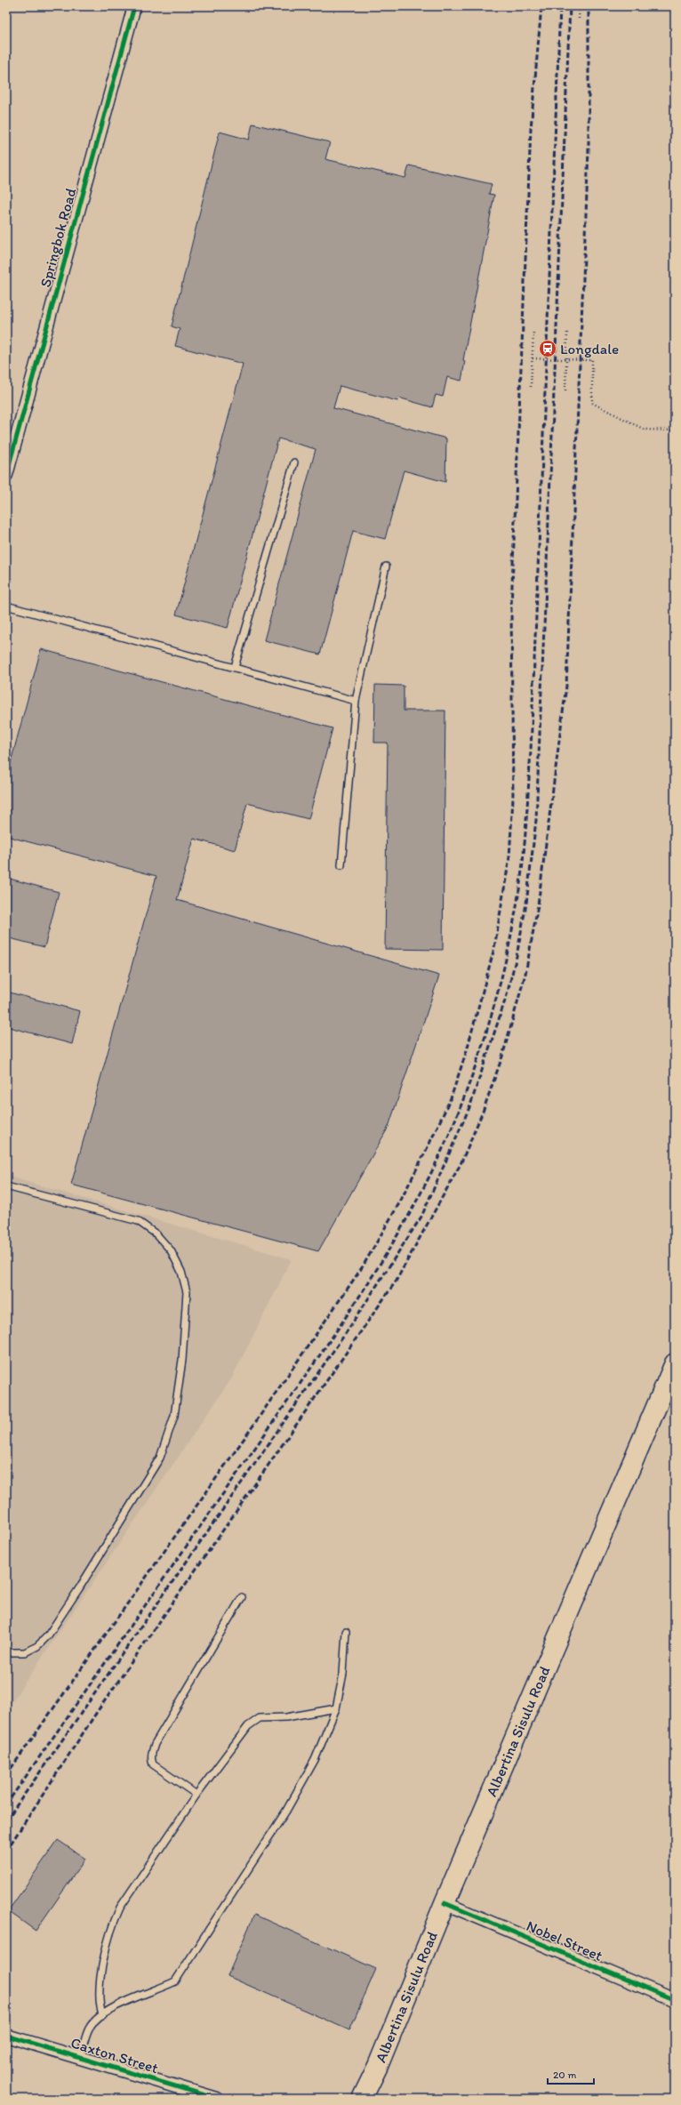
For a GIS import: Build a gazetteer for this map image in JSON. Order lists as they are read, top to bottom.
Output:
{
  "streets": {
    "main road": ["Albertina Sisulu Road"],
    "street": ["Springbok Road", "Nobel Street", "Caxton Street"]
  },
  "crossings": [
    ["Albertina Sisulu Road", "Nobel Street"]
  ],
  "places": {
    "station": ["Longdale"]
  },
  "scale_bar": "20 m"
}
